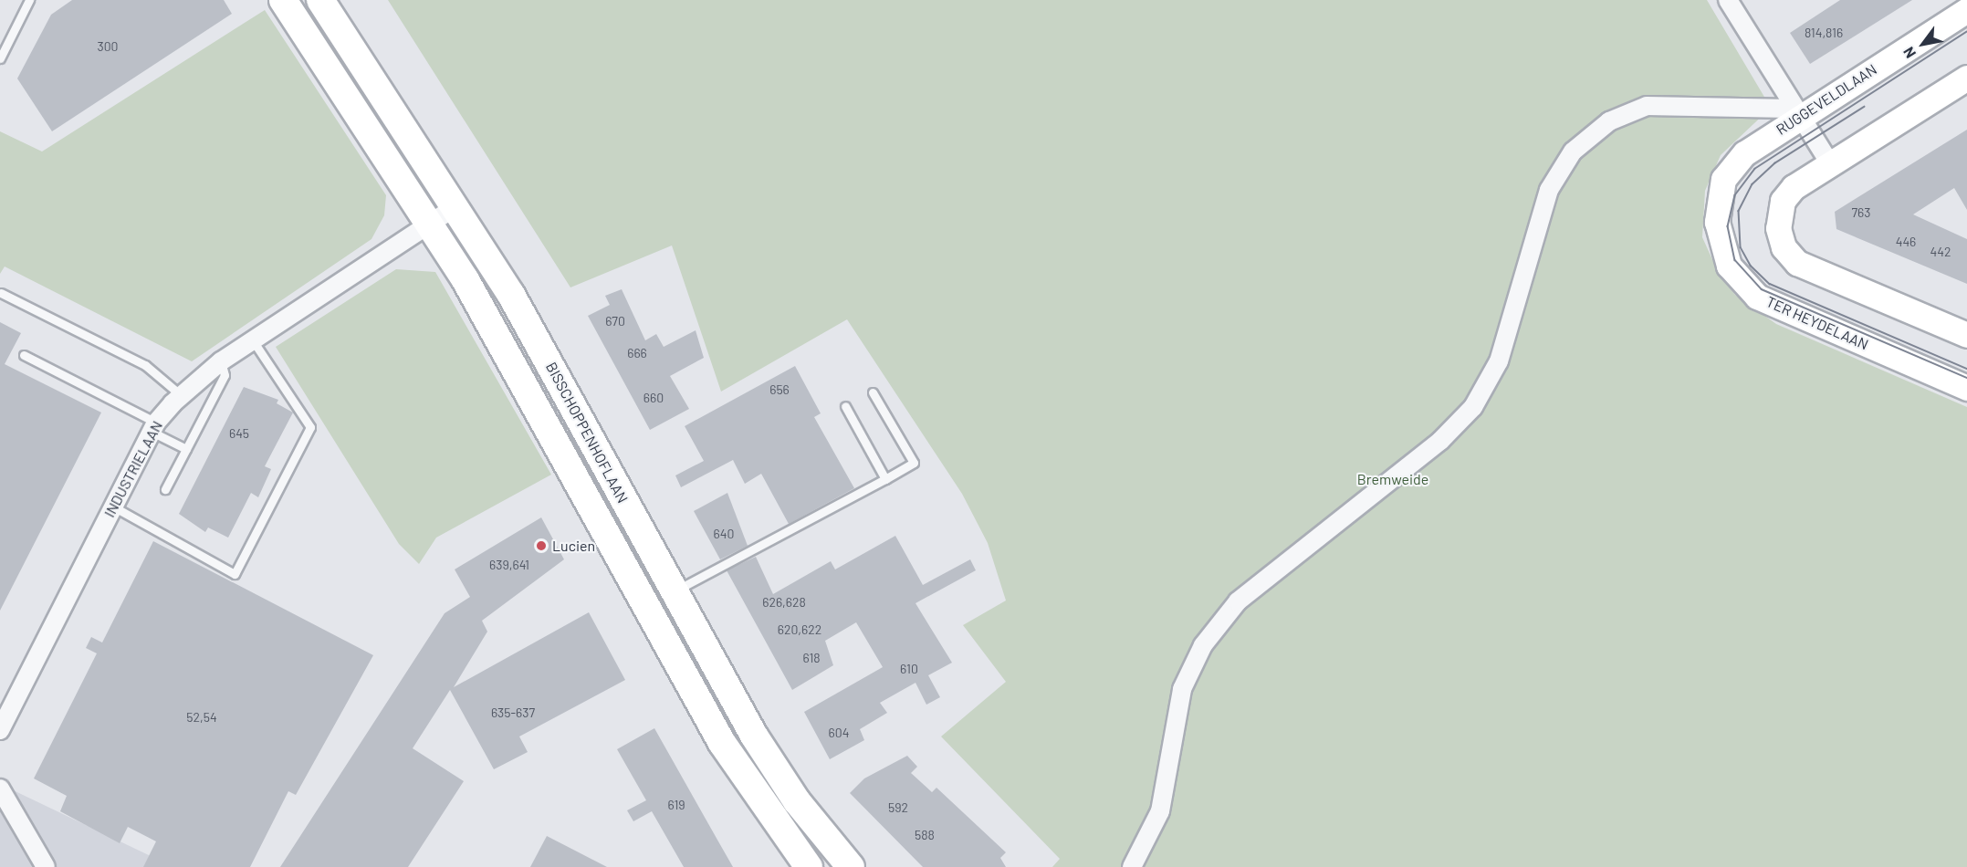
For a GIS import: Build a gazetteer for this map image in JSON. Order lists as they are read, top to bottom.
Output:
{
  "streets": {
    "main road": ["BISSCHOPPENHOFLAAN"],
    "street": ["RUGGEVELDLAAN", "TER HEYDELAAN", "INDUSTRIELAAN"]
  },
  "crossings": [
    ["RUGGEVELDLAAN", "TER HEYDELAAN"],
    ["BISSCHOPPENHOFLAAN", "INDUSTRIELAAN"]
  ],
  "parks": ["Bremweide"],
  "places": ["Lucien"],
  "house_numbers": [
    "814,816",
    "300",
    "763",
    "446",
    "442",
    "670",
    "666",
    "656",
    "660",
    "645",
    "640",
    "639,641",
    "626,628",
    "620,622",
    "618",
    "610",
    "635-637",
    "52,54",
    "604",
    "619",
    "592",
    "588"
  ],
  "north": "bottom left"
}
